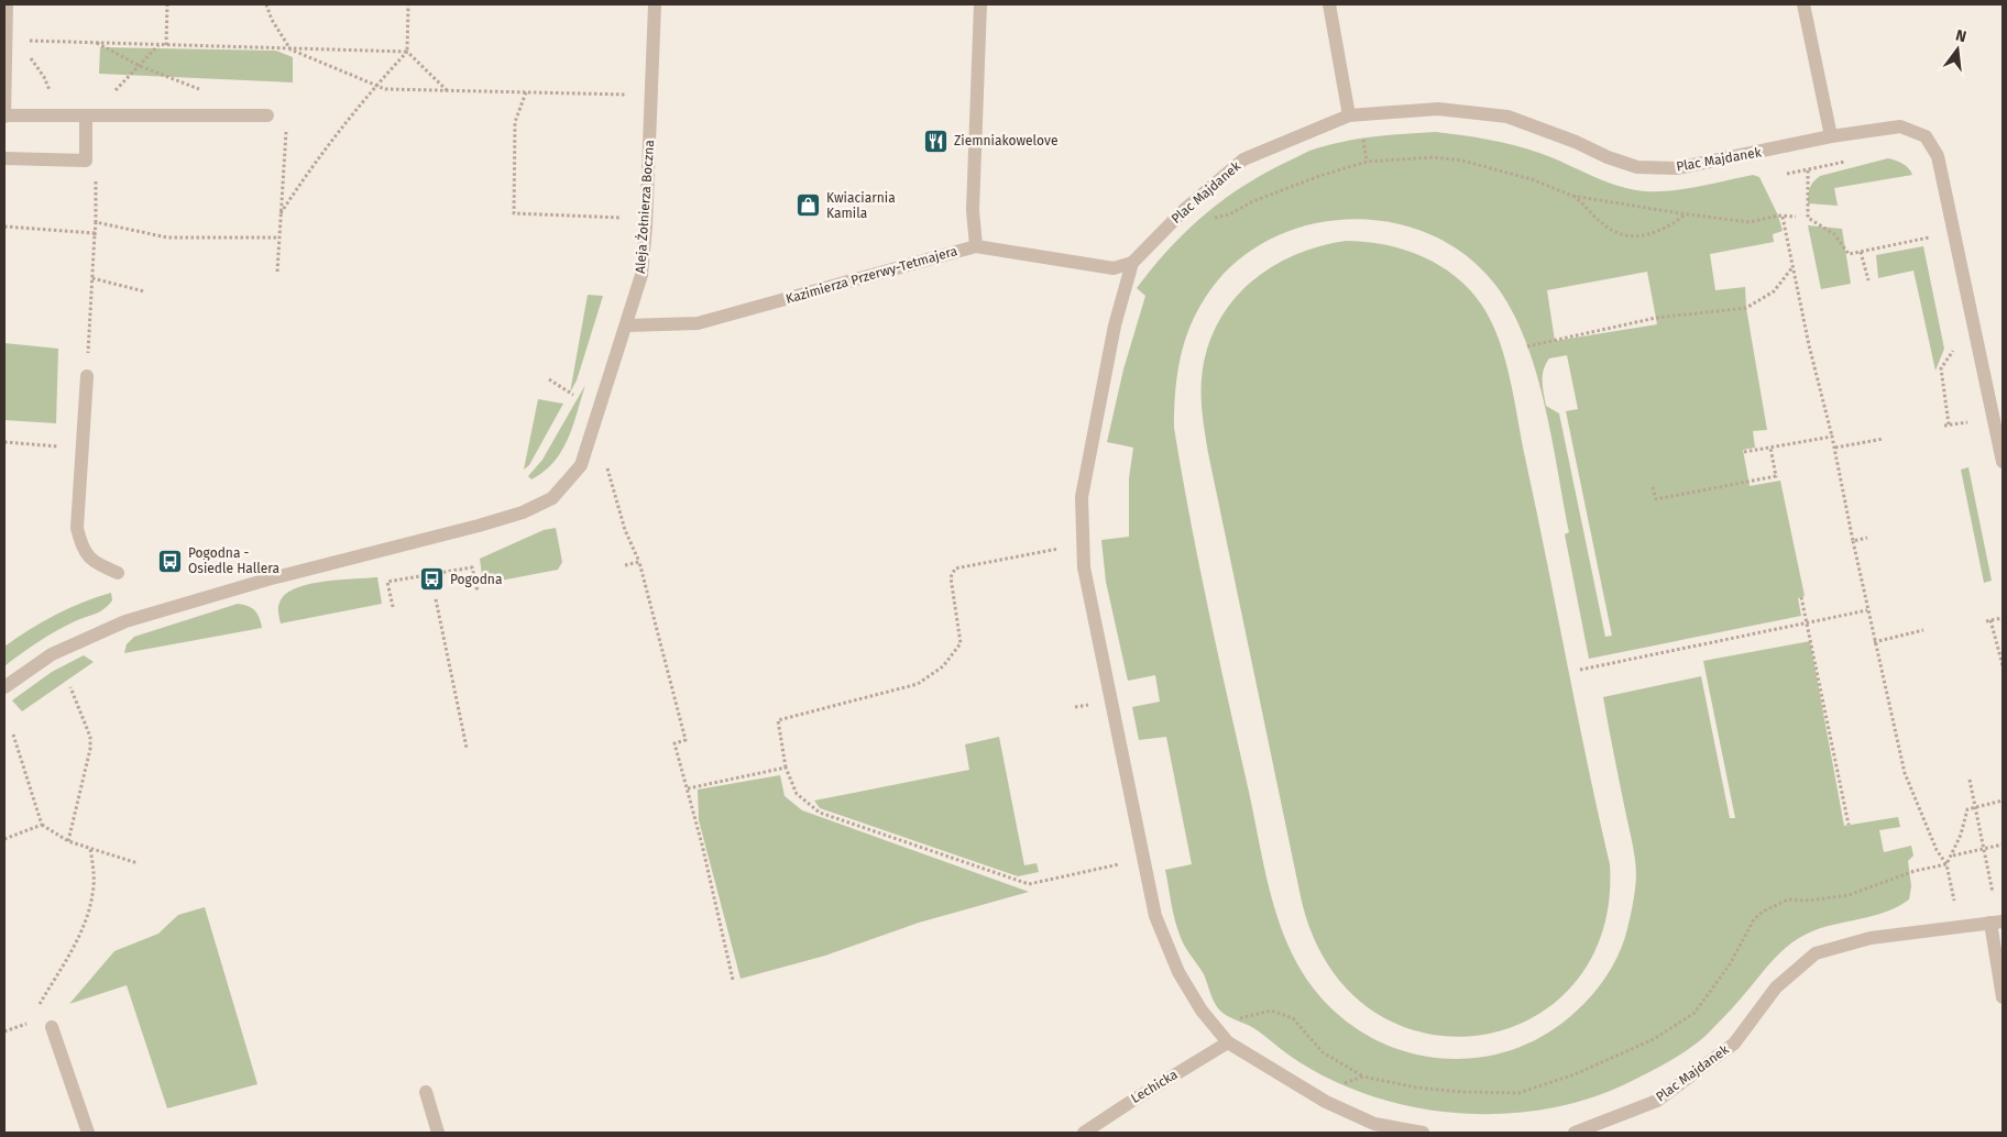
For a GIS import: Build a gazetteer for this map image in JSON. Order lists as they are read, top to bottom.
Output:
{
  "streets": {
    "street": [
      "Plac Majdanek",
      "Aleja Żołnierza Boczna",
      "Kazimierza Przerwy-Tetmajera",
      "Lechicka"
    ]
  },
  "crossings": [
    ["Aleja Żołnierza Boczna", "Kazimierza Przerwy-Tetmajera"]
  ],
  "places": {
    "restaurant": ["Ziemniakowelove"],
    "shop": ["Kwiaciarnia Kamila"],
    "bus stop": ["Pogodna - Osiedle Hallera", "Pogodna"]
  },
  "north": "top"
}
